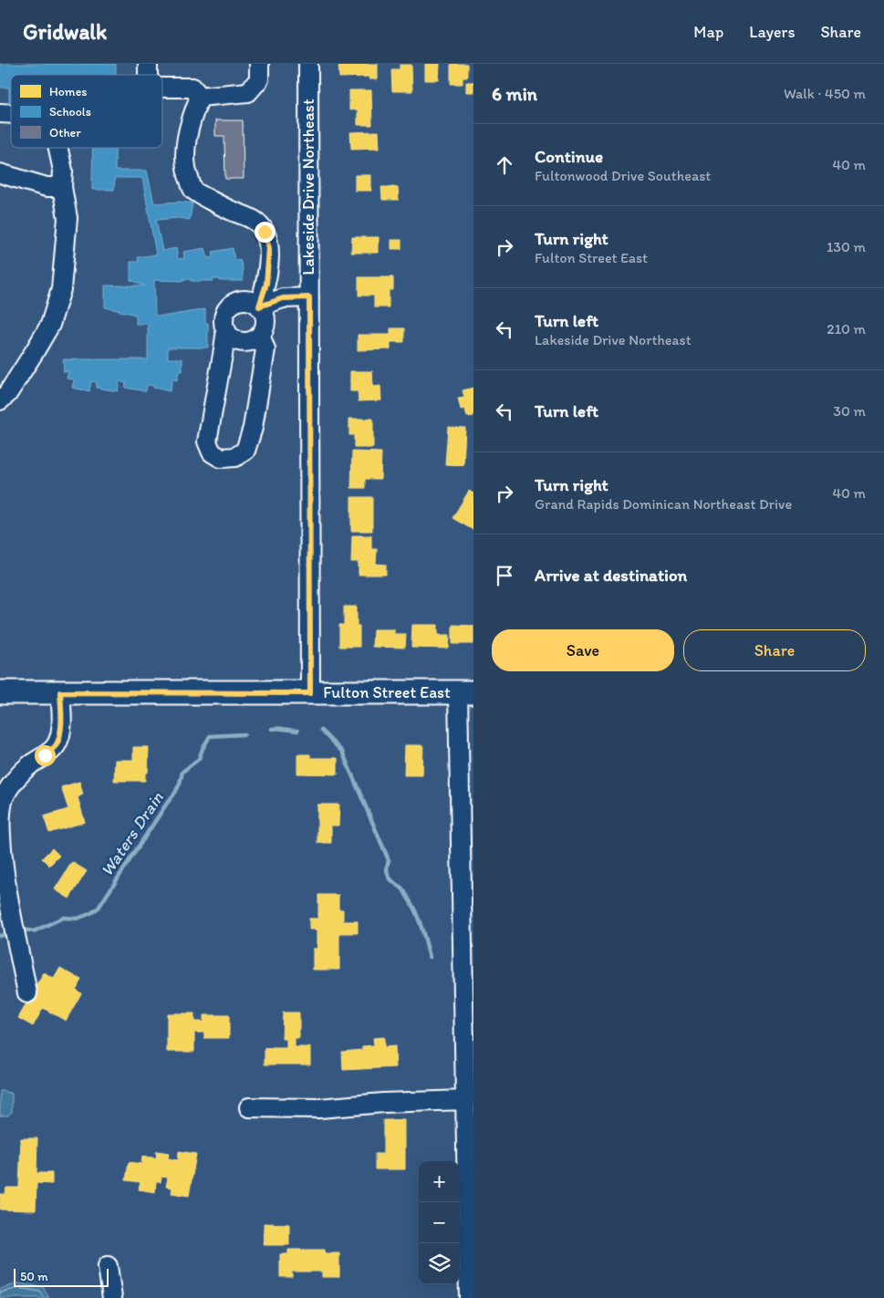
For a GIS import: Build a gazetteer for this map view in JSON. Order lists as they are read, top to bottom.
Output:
{
  "streets": {
    "main road": ["Fulton Street East"],
    "street": ["Lakeside Drive Northeast"]
  },
  "crossings": [
    ["Lakeside Drive Northeast", "Fulton Street East"]
  ],
  "water": ["Waters Drain"],
  "legend": ["Homes", "Schools", "Other"],
  "scale_bar": "50 m",
  "page": {
    "header": "Gridwalk",
    "nav": ["Map", "Layers", "Share"],
    "heading": ["6 min", "Walk · 450 m"],
    "list": [
      ["Continue", "Fultonwood Drive Southeast", "40 m"],
      ["Turn right", "Fulton Street East", "130 m"],
      ["Turn left", "Lakeside Drive Northeast", "210 m"],
      ["Turn left", "30 m"],
      ["Turn right", "Grand Rapids Dominican Northeast Drive", "40 m"],
      "Arrive at destination"
    ],
    "buttons": ["Save", "Share"],
    "map_buttons": ["+", "−"],
    "scale": "50 m"
  }
}
